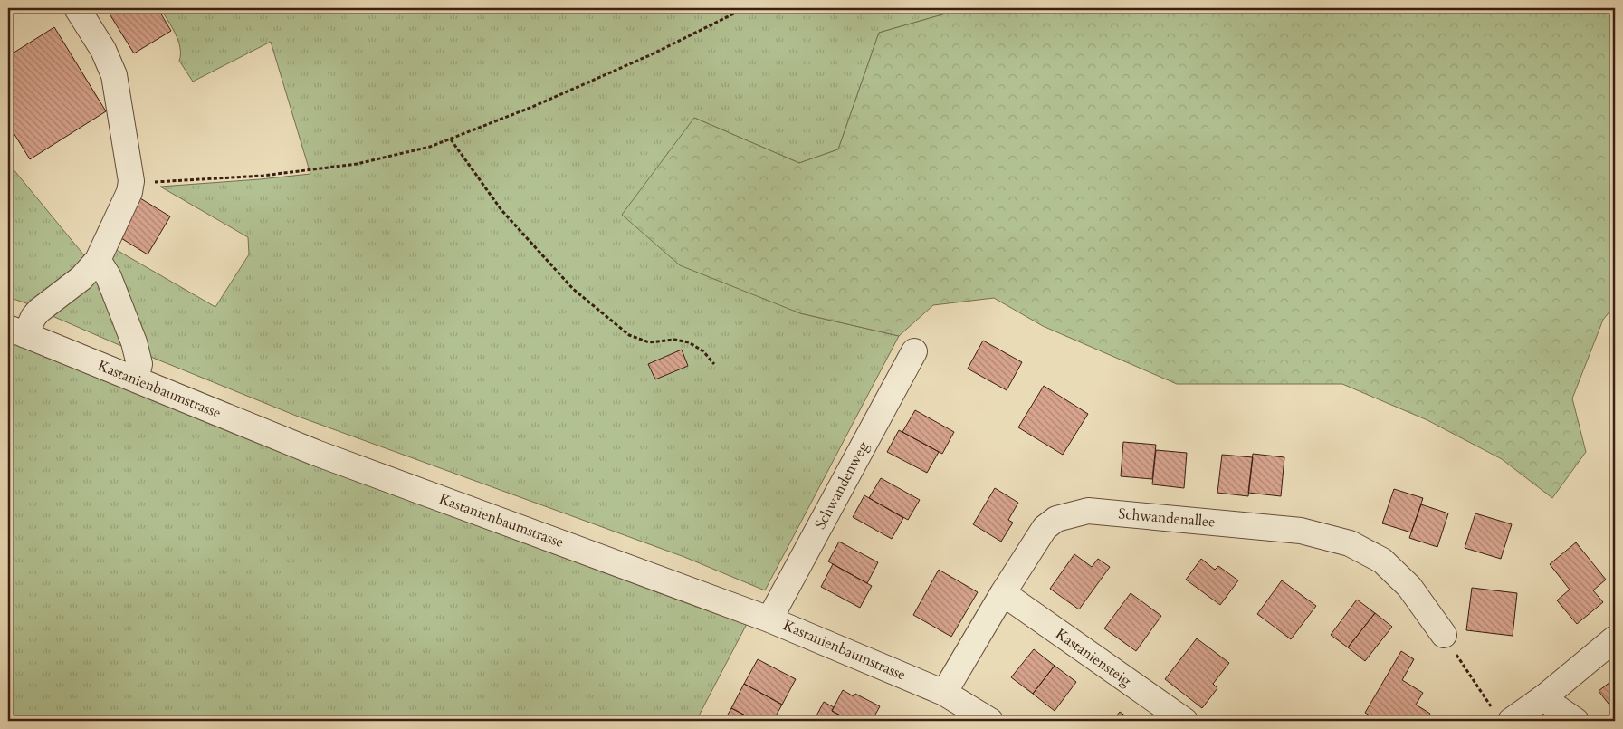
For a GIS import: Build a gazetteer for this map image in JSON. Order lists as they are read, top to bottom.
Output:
{
  "streets": {
    "street": [
      "Kastanienbaumstrasse",
      "Schwandenweg",
      "Schwandenallee",
      "Kastaniensteig"
    ]
  },
  "crossings": [
    ["Kastanienbaumstrasse", "Schwandenweg"],
    ["Kastanienbaumstrasse", "Schwandenallee"],
    ["Schwandenallee", "Kastaniensteig"]
  ]
}
